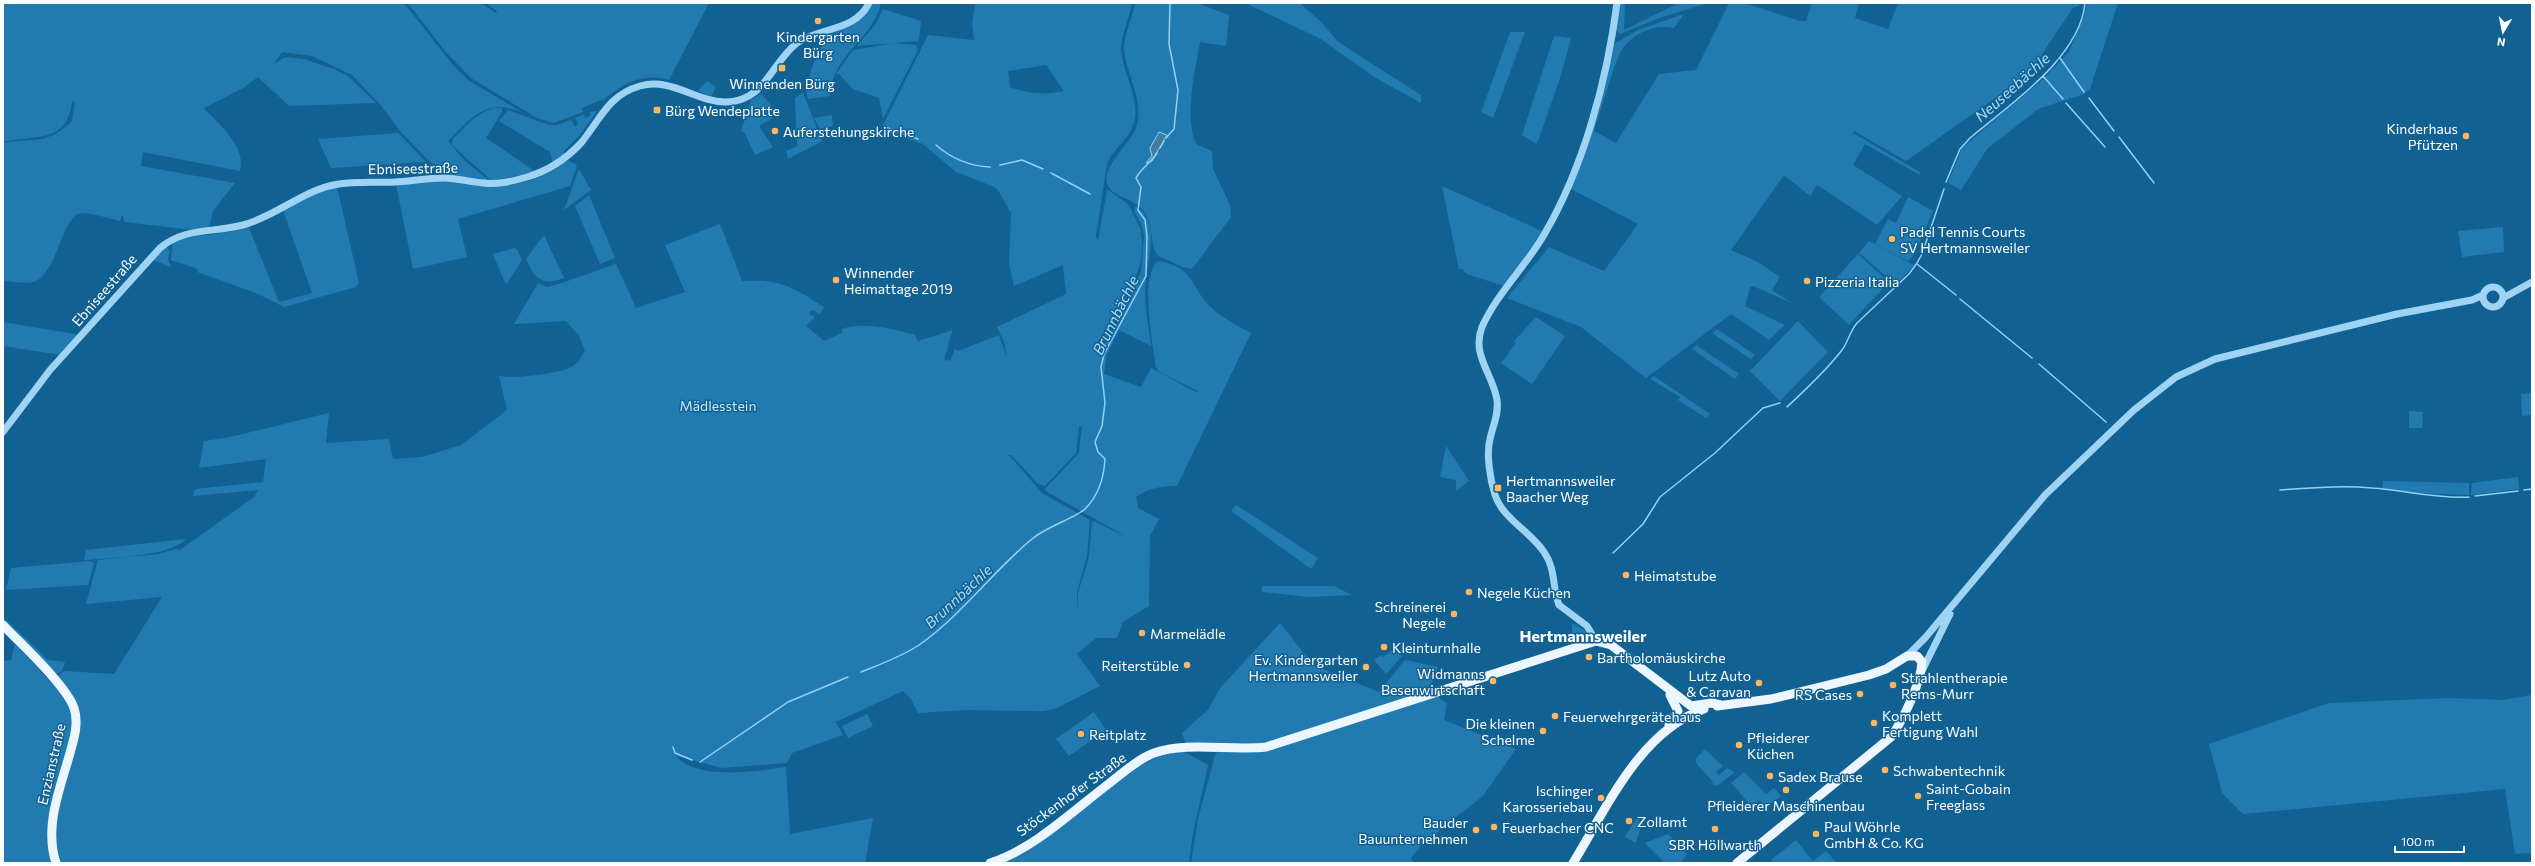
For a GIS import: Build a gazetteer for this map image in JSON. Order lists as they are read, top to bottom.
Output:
{
  "streets": {
    "main road": ["Enzianstraße", "Stöckenhofer Straße"],
    "street": ["Ebniseestraße"]
  },
  "districts": ["Hertmannsweiler"],
  "water": ["Neuseebächle", "Brunnbächle"],
  "parks": ["Mädlesstein"],
  "places": {
    "other": [
      "Kindergarten Bürg",
      "Auferstehungskirche",
      "Kinderhaus Pfützen",
      "Padel Tennis Courts SV Hertmannsweiler",
      "Winnender Heimattage 2019",
      "Pizzeria Italia",
      "Heimatstube",
      "Negele Küchen",
      "Schreinerei Negele",
      "Marmelädle",
      "Kleinturnhalle",
      "Bartholomäuskirche",
      "Reiterstüble",
      "Ev. Kindergarten Hertmannsweiler",
      "Widmanns Besenwirtschaft",
      "Lutz Auto & Caravan",
      "Strahlentherapie Rems-Murr",
      "RS Cases",
      "Feuerwehrgerätehaus",
      "Komplett Fertigung Wahl",
      "Die kleinen Schelme",
      "Reitplatz",
      "Pfleiderer Küchen",
      "Schwabentechnik",
      "Sadex Brause",
      "Pfleiderer Maschinenbau",
      "Saint-Gobain Freeglass",
      "Ischinger Karosseriebau",
      "Zollamt",
      "Feuerbacher CNC",
      "SBR Höllwarth",
      "Bauder Bauunternehmen",
      "Paul Wöhrle GmbH & Co. KG"
    ],
    "transit": ["Winnenden Bürg", "Bürg Wendeplatte", "Hertmannsweiler Baacher Weg"]
  },
  "scale_bar": "100 m",
  "north": "bottom"
}
